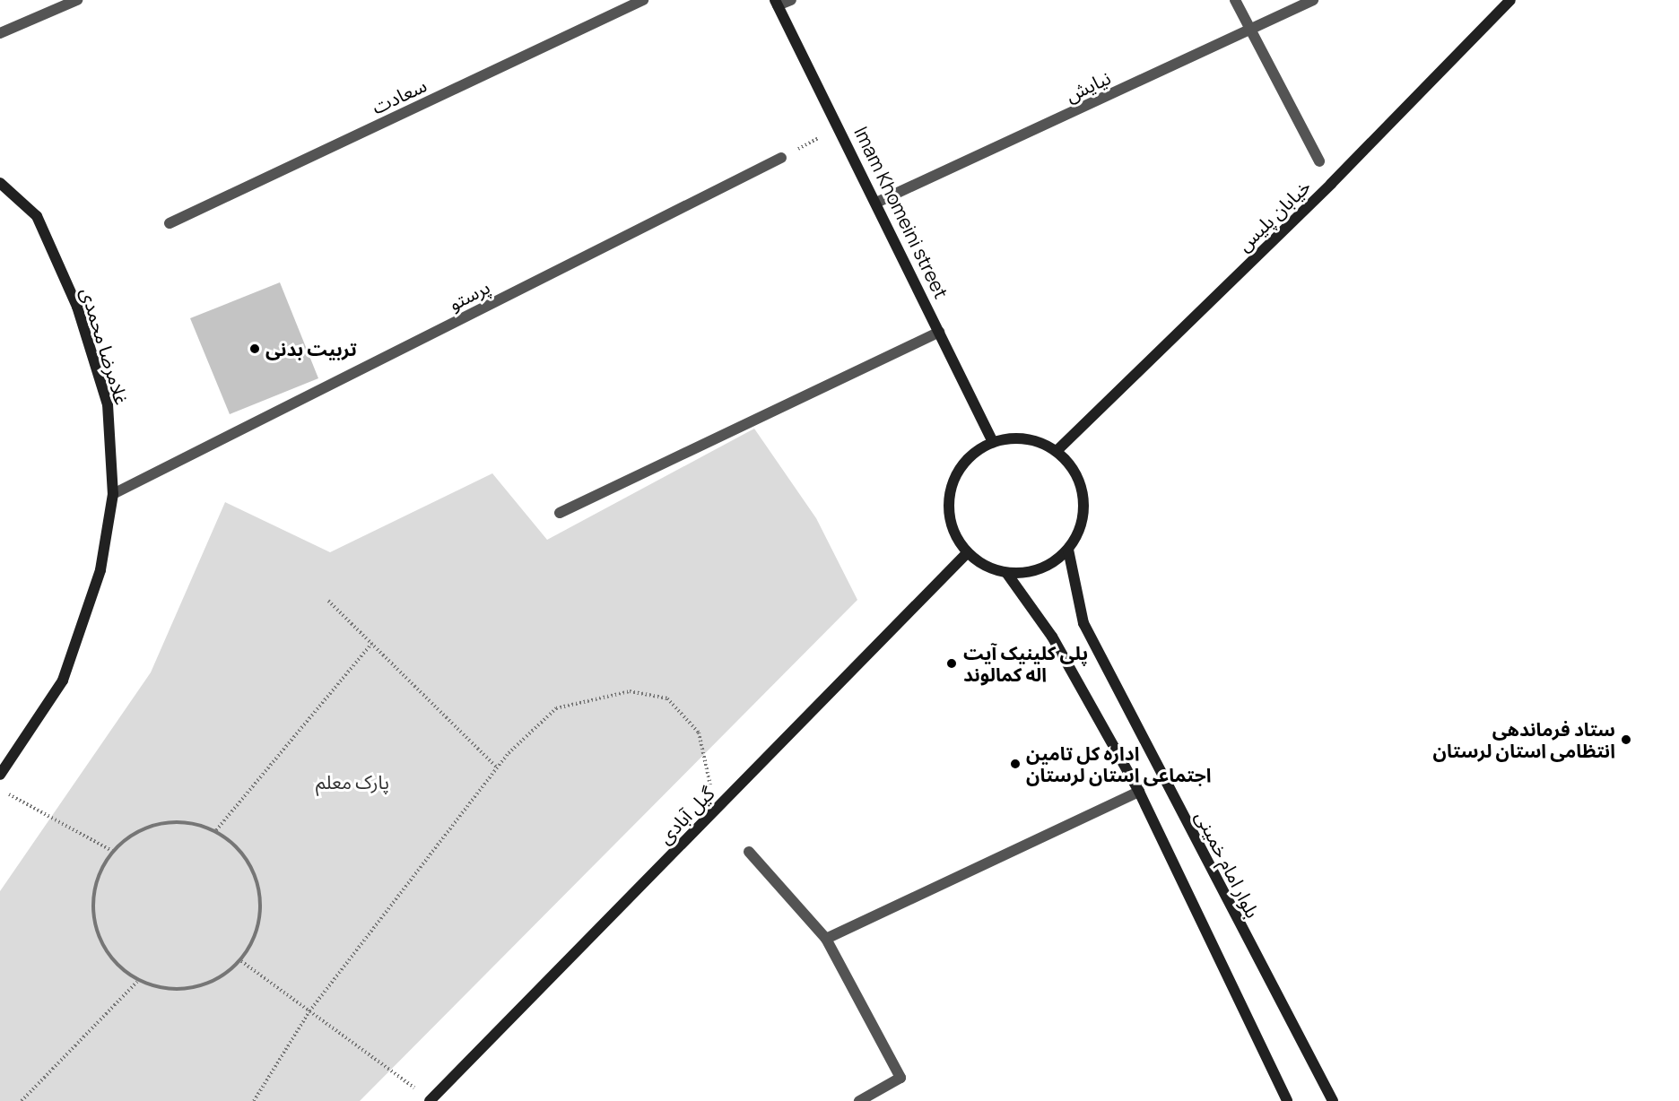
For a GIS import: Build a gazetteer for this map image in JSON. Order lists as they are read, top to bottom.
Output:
{
  "streets": {
    "main road": [
      "Imam Khomeini street",
      "خیابان پلیس",
      "غلامرضا محمدی",
      "گیل آبادی",
      "بلوار امام خمینی"
    ],
    "street": ["نیایش", "سعادت", "پرستو"]
  },
  "crossings": [
    ["نیایش", "Imam Khomeini street"],
    ["Imam Khomeini street", "خیابان پلیس"],
    ["Imam Khomeini street", "گیل آبادی"],
    ["Imam Khomeini street", "بلوار امام خمینی"],
    ["خیابان پلیس", "گیل آبادی"],
    ["خیابان پلیس", "بلوار امام خمینی"],
    ["پرستو", "غلامرضا محمدی"],
    ["گیل آبادی", "بلوار امام خمینی"]
  ],
  "parks": ["پارک معلم"],
  "places": [
    "تربیت بدنی",
    "پلی کلینیک آیت اله کمالوند",
    "ستاد فرماندهی انتظامی استان لرستان",
    "اداره کل تامین اجتماعی استان لرستان"
  ]
}
